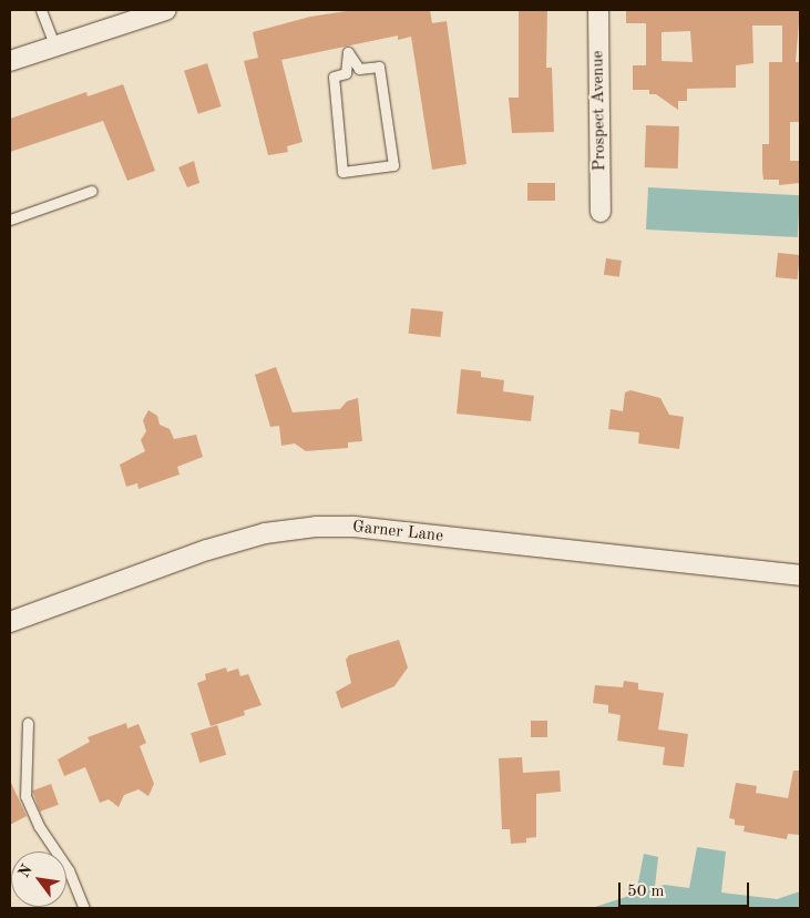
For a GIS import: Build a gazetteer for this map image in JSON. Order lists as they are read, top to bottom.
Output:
{
  "streets": {
    "street": ["Prospect Avenue", "Garner Lane"]
  },
  "scale_bar": "50 m",
  "north": "top left"
}
